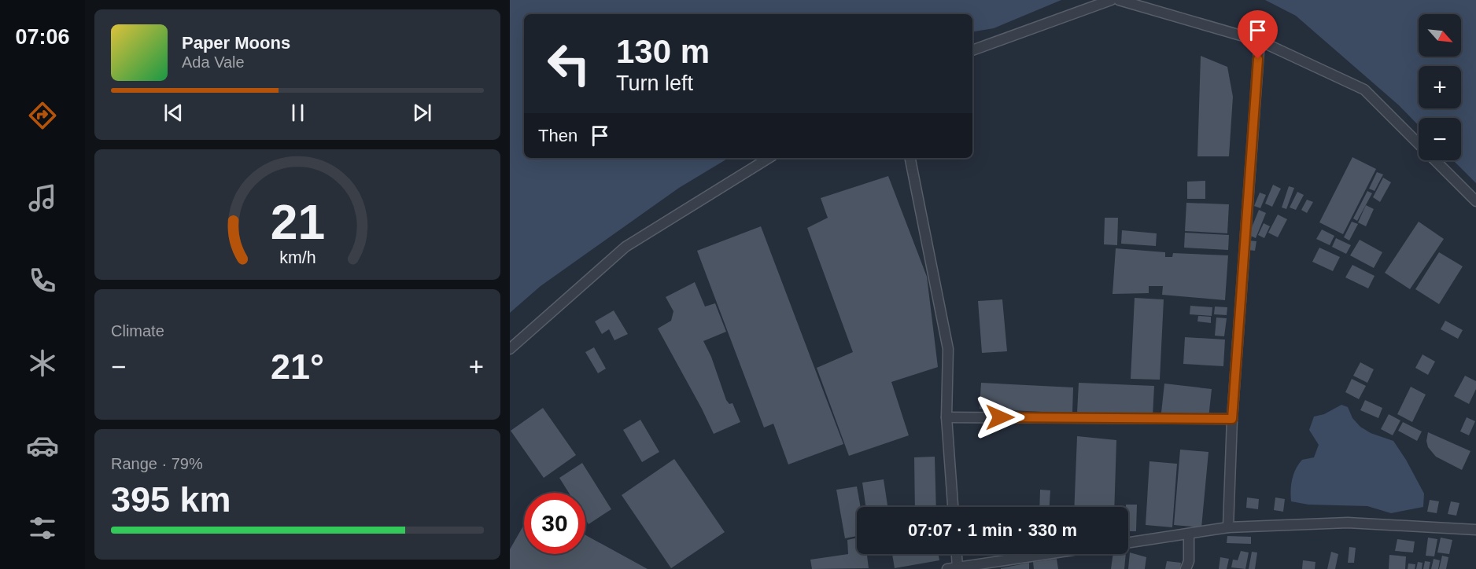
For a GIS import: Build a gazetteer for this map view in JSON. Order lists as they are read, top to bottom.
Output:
{
  "north": "bottom right",
  "page": {
    "tabs": "07:06",
    "map_buttons": ["+", "−"],
    "turn": ["130 m", "Turn left"],
    "song": ["Paper Moons", "Ada Vale"],
    "then": "Then",
    "tile": [
      "Climate",
      ["Range · 79%", "395 km"]
    ],
    "heat": ["−", "21°", "+"],
    "limit": "30",
    "trip": "07:07 · 1 min · 330 m",
    "gauge": ["21", "km/h"]
  }
}
